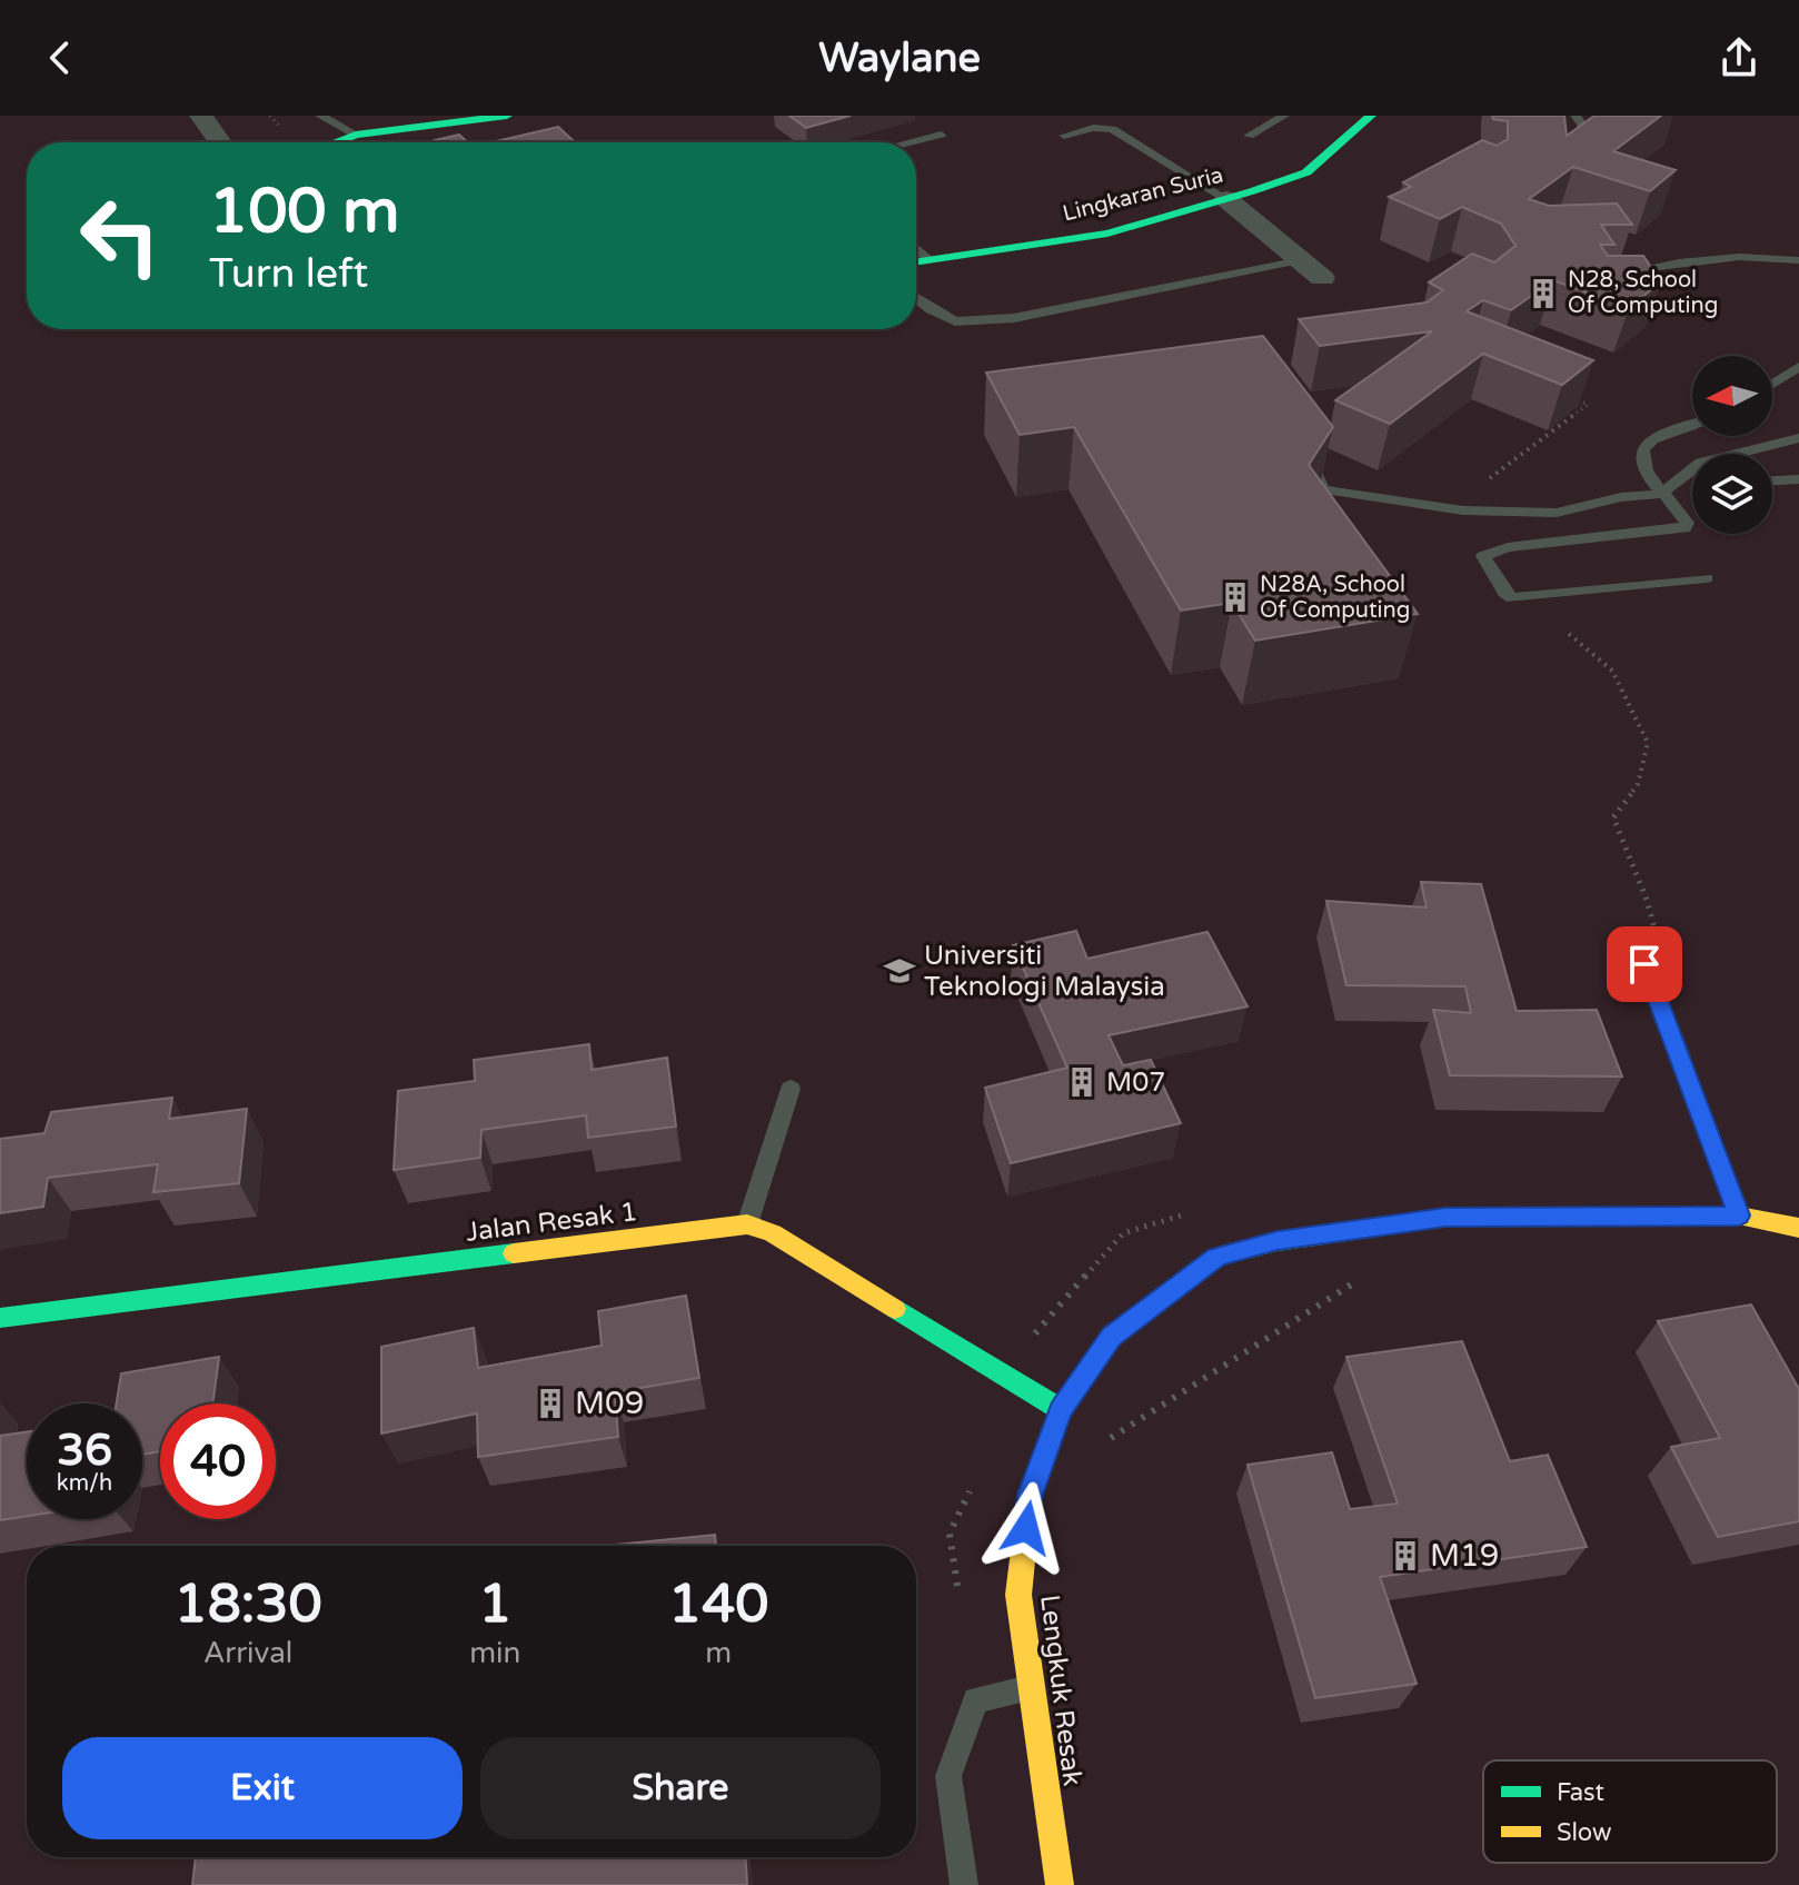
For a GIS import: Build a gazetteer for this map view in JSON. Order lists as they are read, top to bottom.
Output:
{
  "streets": {
    "street": ["Lingkaran Suria", "Jalan Resak 1", "Lengkuk Resak"]
  },
  "places": {
    "building": [
      "N28, School Of Computing",
      "N28A, School Of Computing",
      "M07",
      "M09",
      "M19"
    ],
    "school or university": ["Universiti Teknologi Malaysia"]
  },
  "legend": ["Fast", "Slow"],
  "north": "left",
  "page": {
    "header": "Waylane",
    "turn": ["100 m", "Turn left"],
    "speed": "36 km/h",
    "limit": "40",
    "eta": [
      "18:30",
      "Arrival",
      "1",
      "min",
      "140",
      "m"
    ],
    "buttons": ["Exit", "Share"]
  }
}
